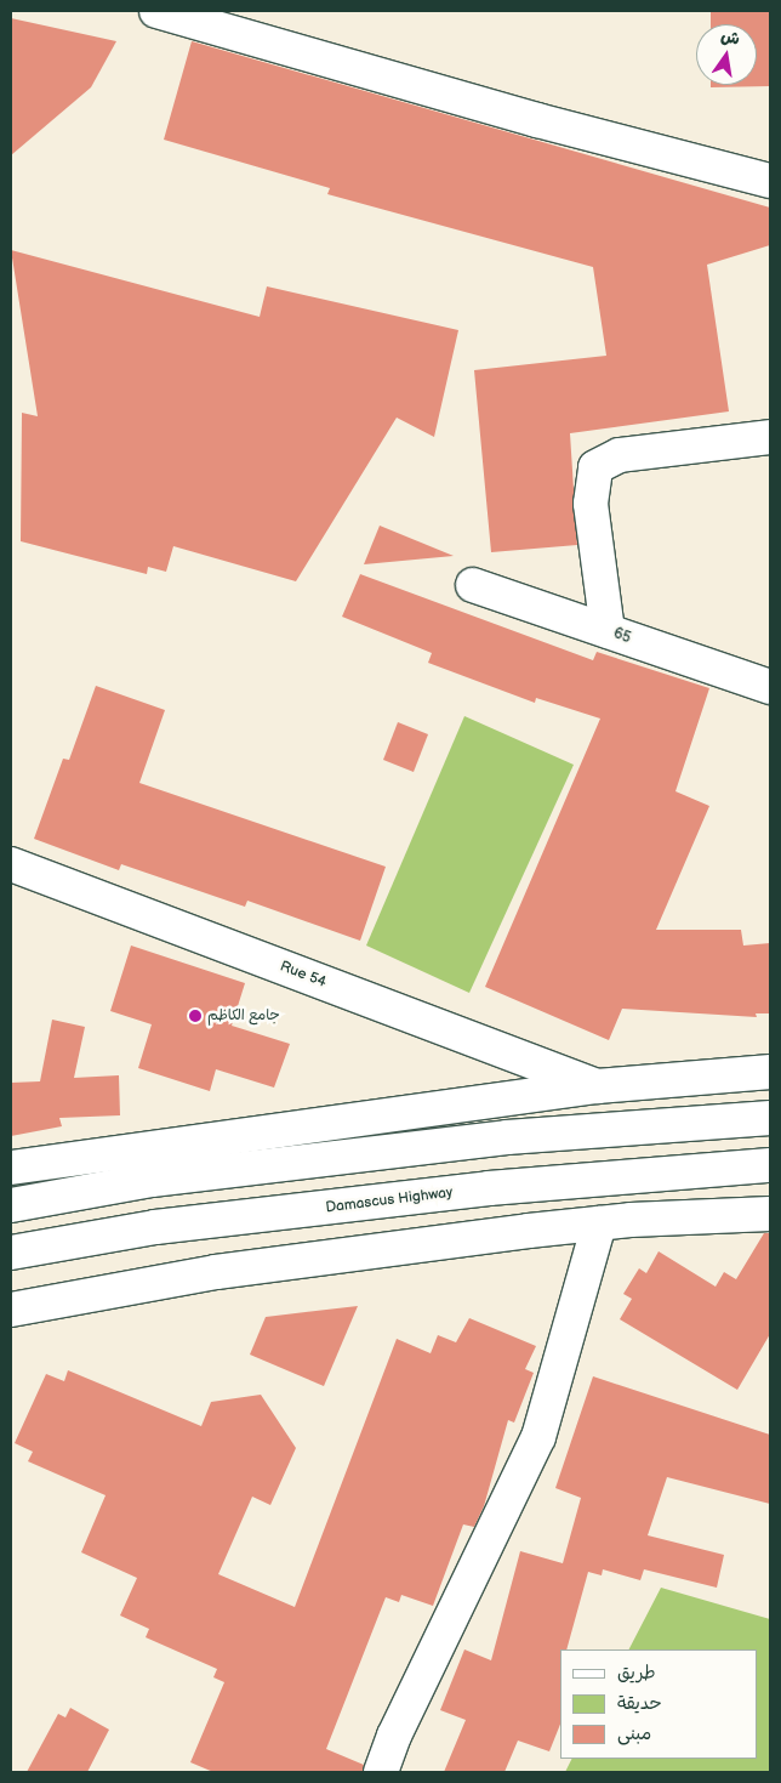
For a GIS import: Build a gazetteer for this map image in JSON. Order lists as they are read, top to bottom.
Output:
{
  "streets": {
    "main road": ["65", "Rue 54", "Damascus Highway"]
  },
  "places": ["جامع الكاظم"],
  "legend": ["طريق", "حديقة", "مبنى"],
  "north": "top"
}
